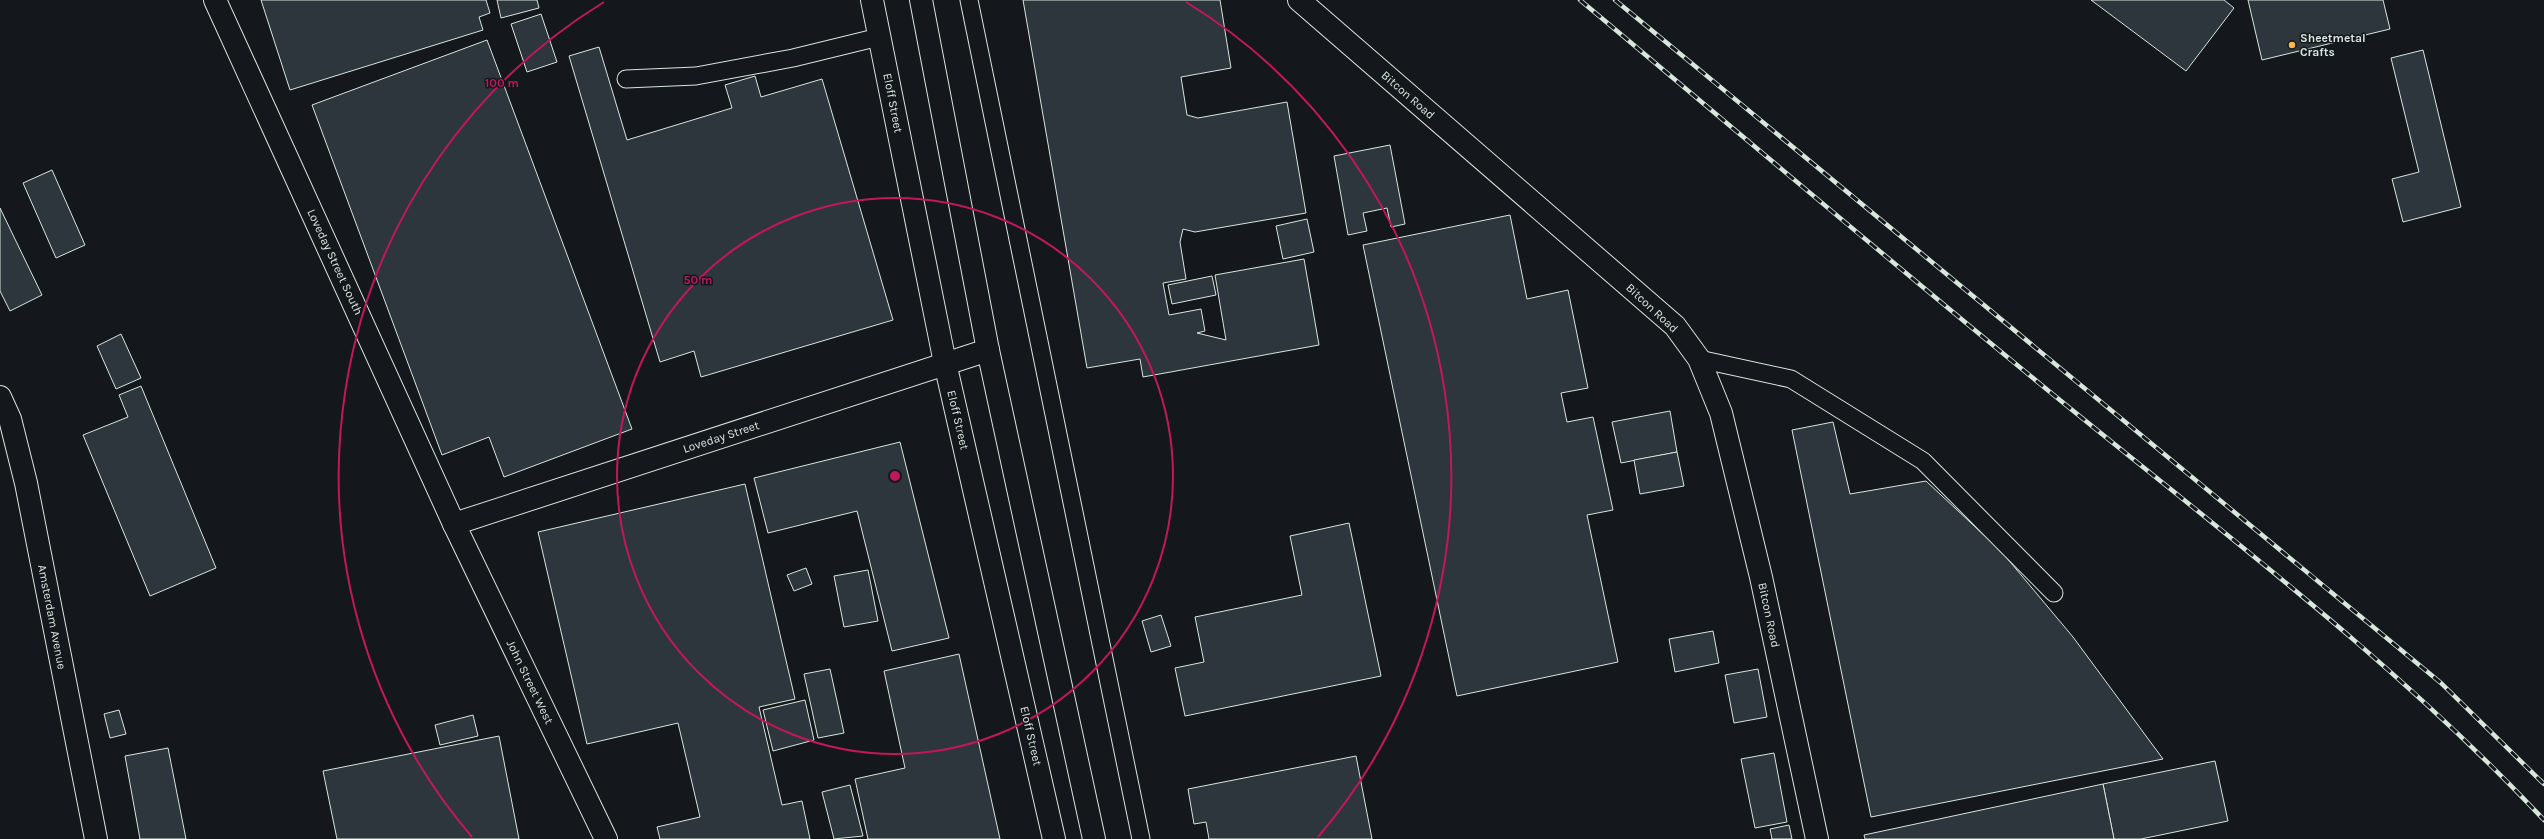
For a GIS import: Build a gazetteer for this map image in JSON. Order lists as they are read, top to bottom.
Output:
{
  "streets": {
    "street": [
      "Bitcon Road",
      "Eloff Street",
      "Loveday Street South",
      "Loveday Street",
      "Amsterdam Avenue",
      "John Street West"
    ]
  },
  "crossings": [
    ["Eloff Street", "Loveday Street"],
    ["Loveday Street South", "Loveday Street"],
    ["Loveday Street South", "John Street West"],
    ["Loveday Street", "John Street West"]
  ],
  "places": ["Sheetmetal Crafts"],
  "rings": ["100 m", "50 m"]
}
